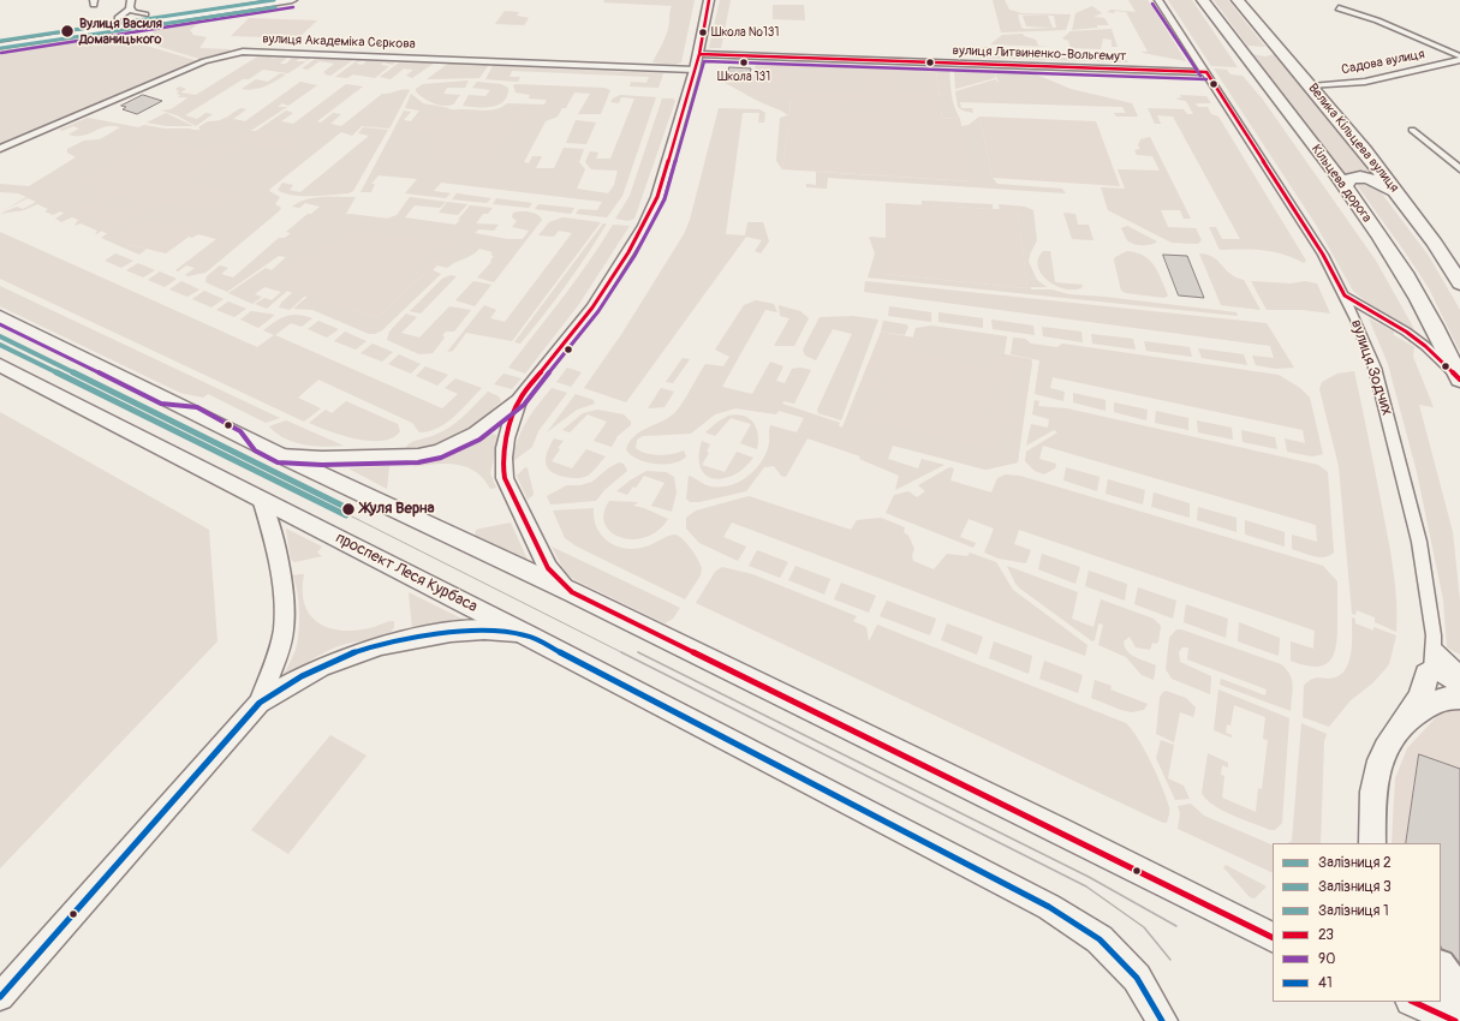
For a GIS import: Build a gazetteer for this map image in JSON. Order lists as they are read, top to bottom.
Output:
{
  "streets": {
    "highway": ["Велика Кільцева вулиця", "Кільцева дорога"],
    "main road": ["проспект Леся Курбаса"],
    "street": [
      "вулиця Академіка Сєркова",
      "вулиця Литвиненко-Вольгемут",
      "Садова вулиця",
      "вулиця Зодчих"
    ]
  },
  "crossings": [
    ["вулиця Литвиненко-Вольгемут", "вулиця Зодчих"],
    ["Садова вулиця", "Велика Кільцева вулиця"]
  ],
  "places": [
    "Вулиця Василя Доманицького",
    "Школа №131",
    "Школа 131",
    "Жуля Верна"
  ],
  "lines": [
    "rail line 2",
    "transit line 23",
    "transit line 90",
    "rail line 1",
    "rail line 3",
    "transit line 41"
  ],
  "legend": [
    "Залізниця 2",
    "Залізниця 3",
    "Залізниця 1",
    "23",
    "90",
    "41"
  ]
}
